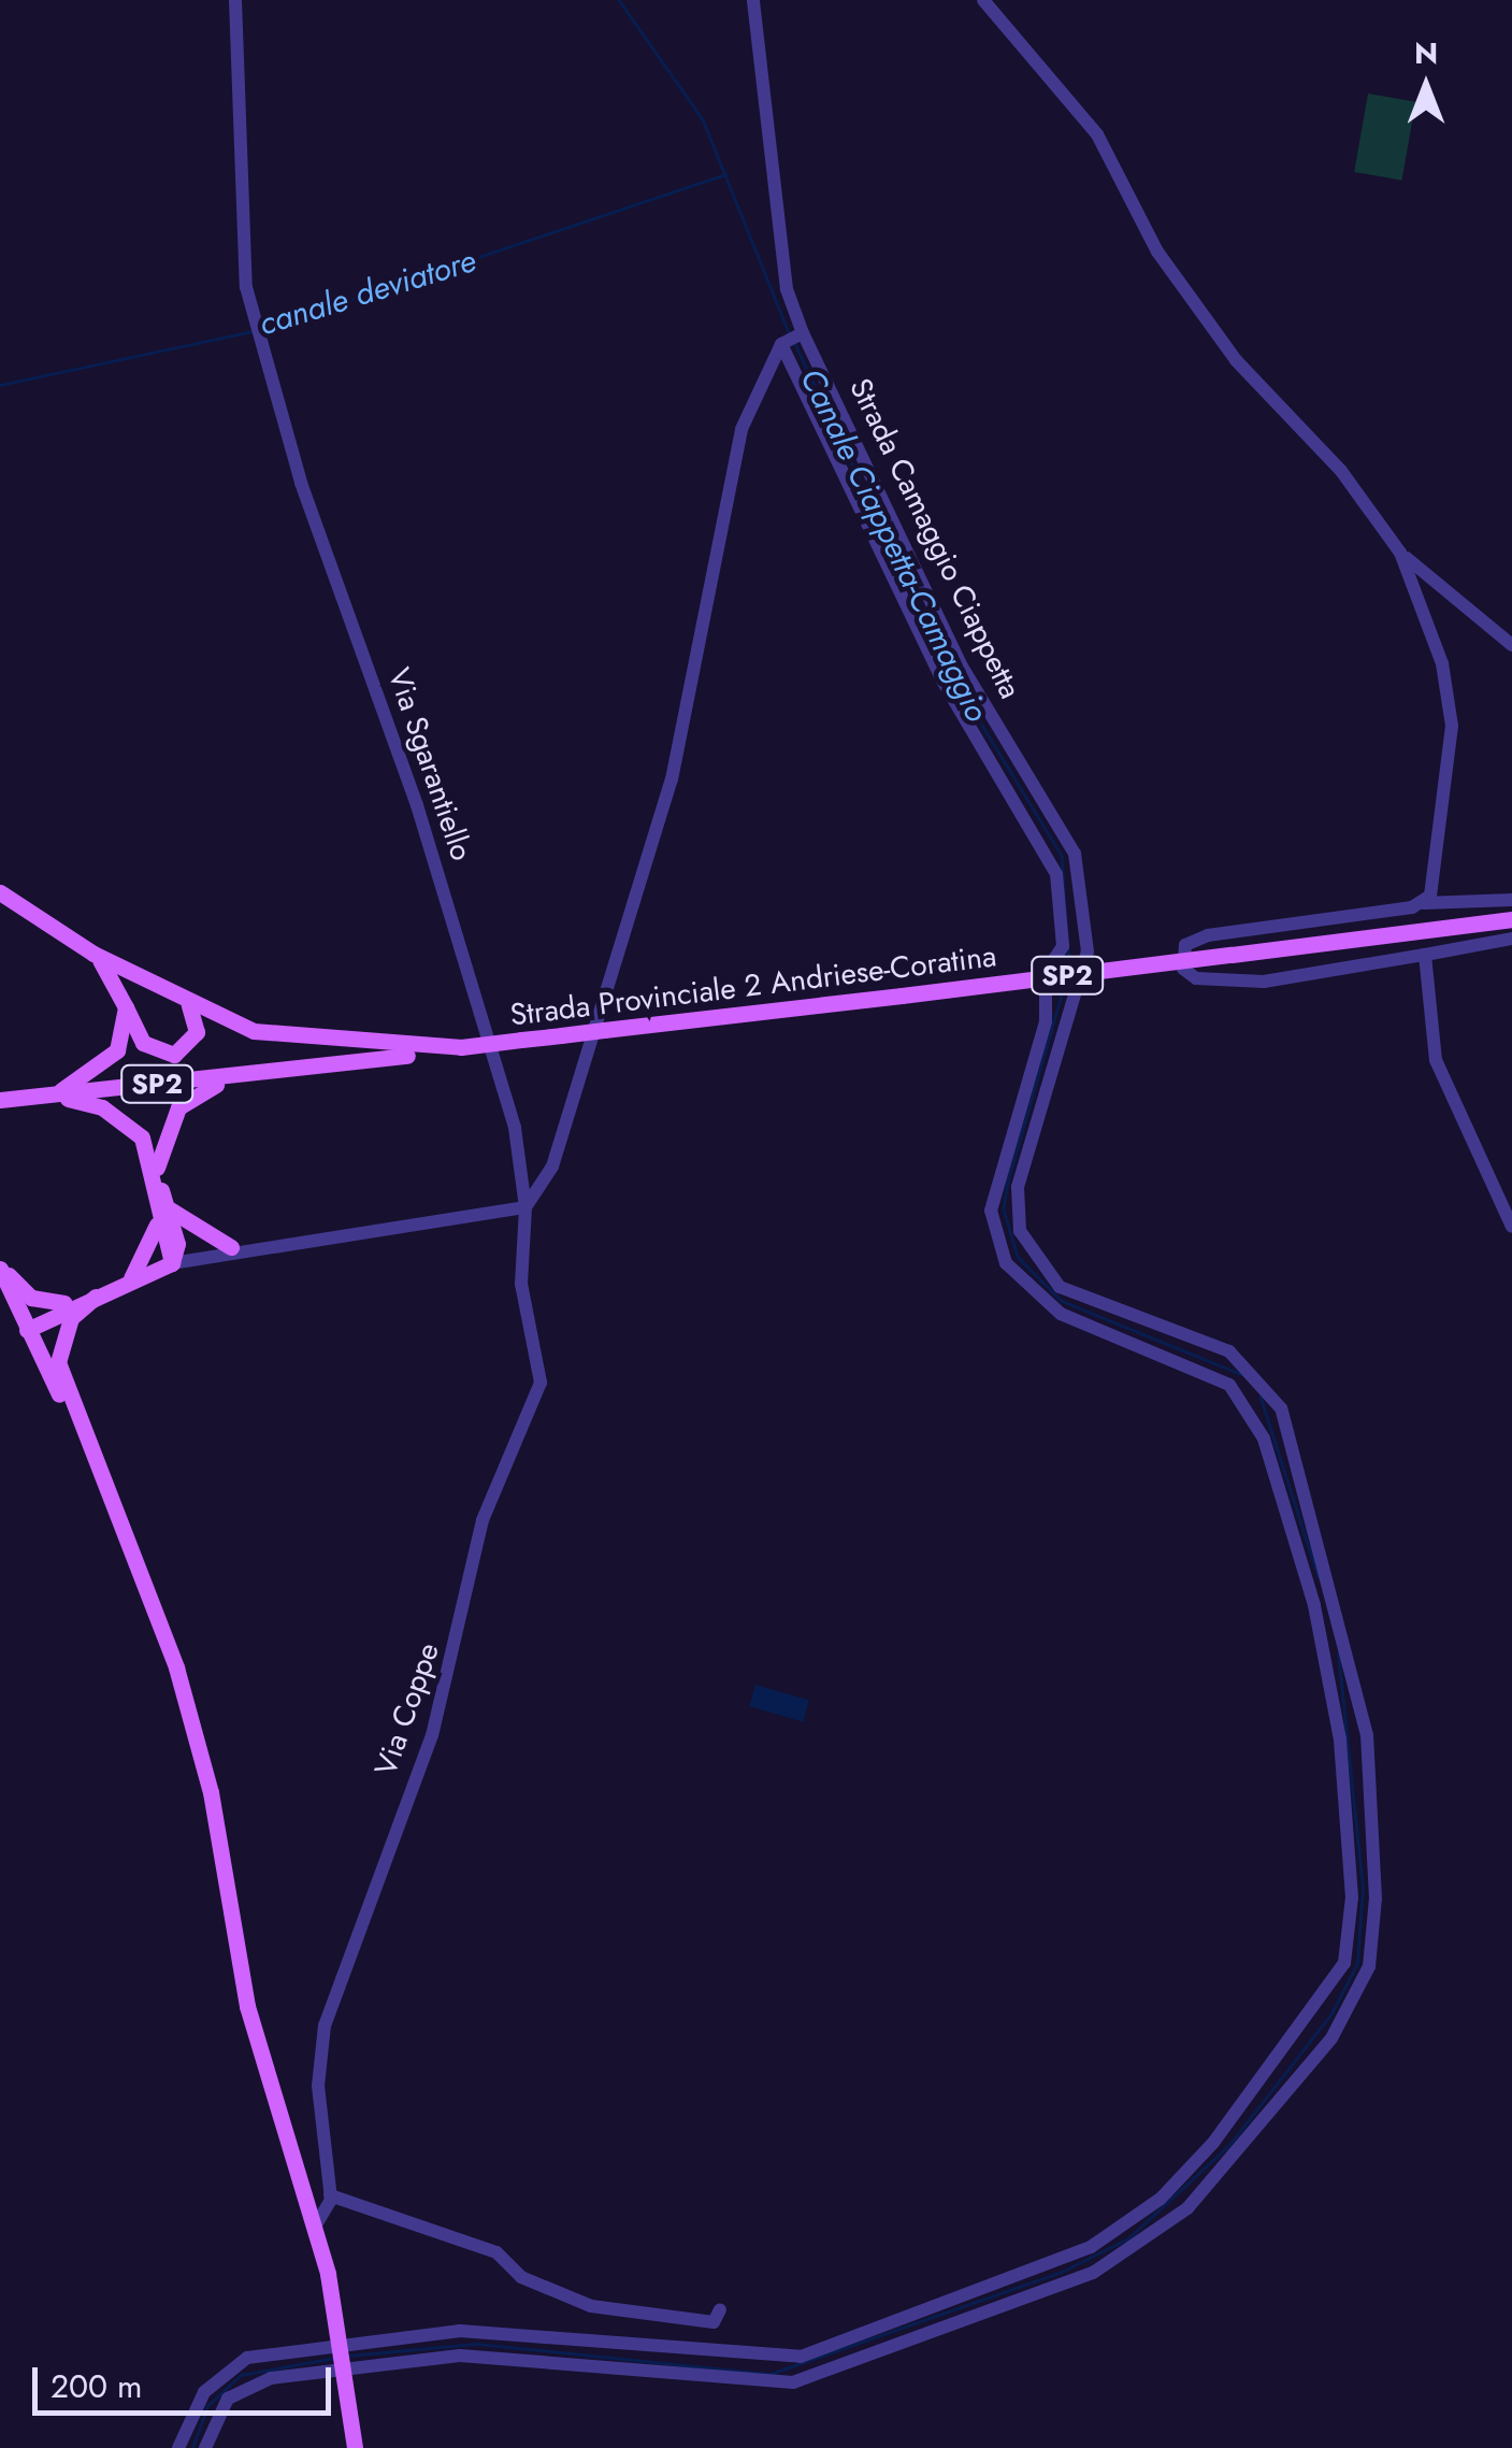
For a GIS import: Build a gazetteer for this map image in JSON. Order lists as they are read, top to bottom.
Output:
{
  "streets": {
    "main road": ["SP2", "Strada Provinciale 2 Andriese-Coratina"],
    "street": ["Strada Camaggio Ciappetta", "Via Sgarantiello", "Via Coppe"]
  },
  "crossings": [
    ["Via Sgarantiello", "Via Coppe"]
  ],
  "water": ["canale deviatore", "Canale Ciappetta-Camaggio"],
  "scale_bar": "200 m",
  "north": "top"
}
